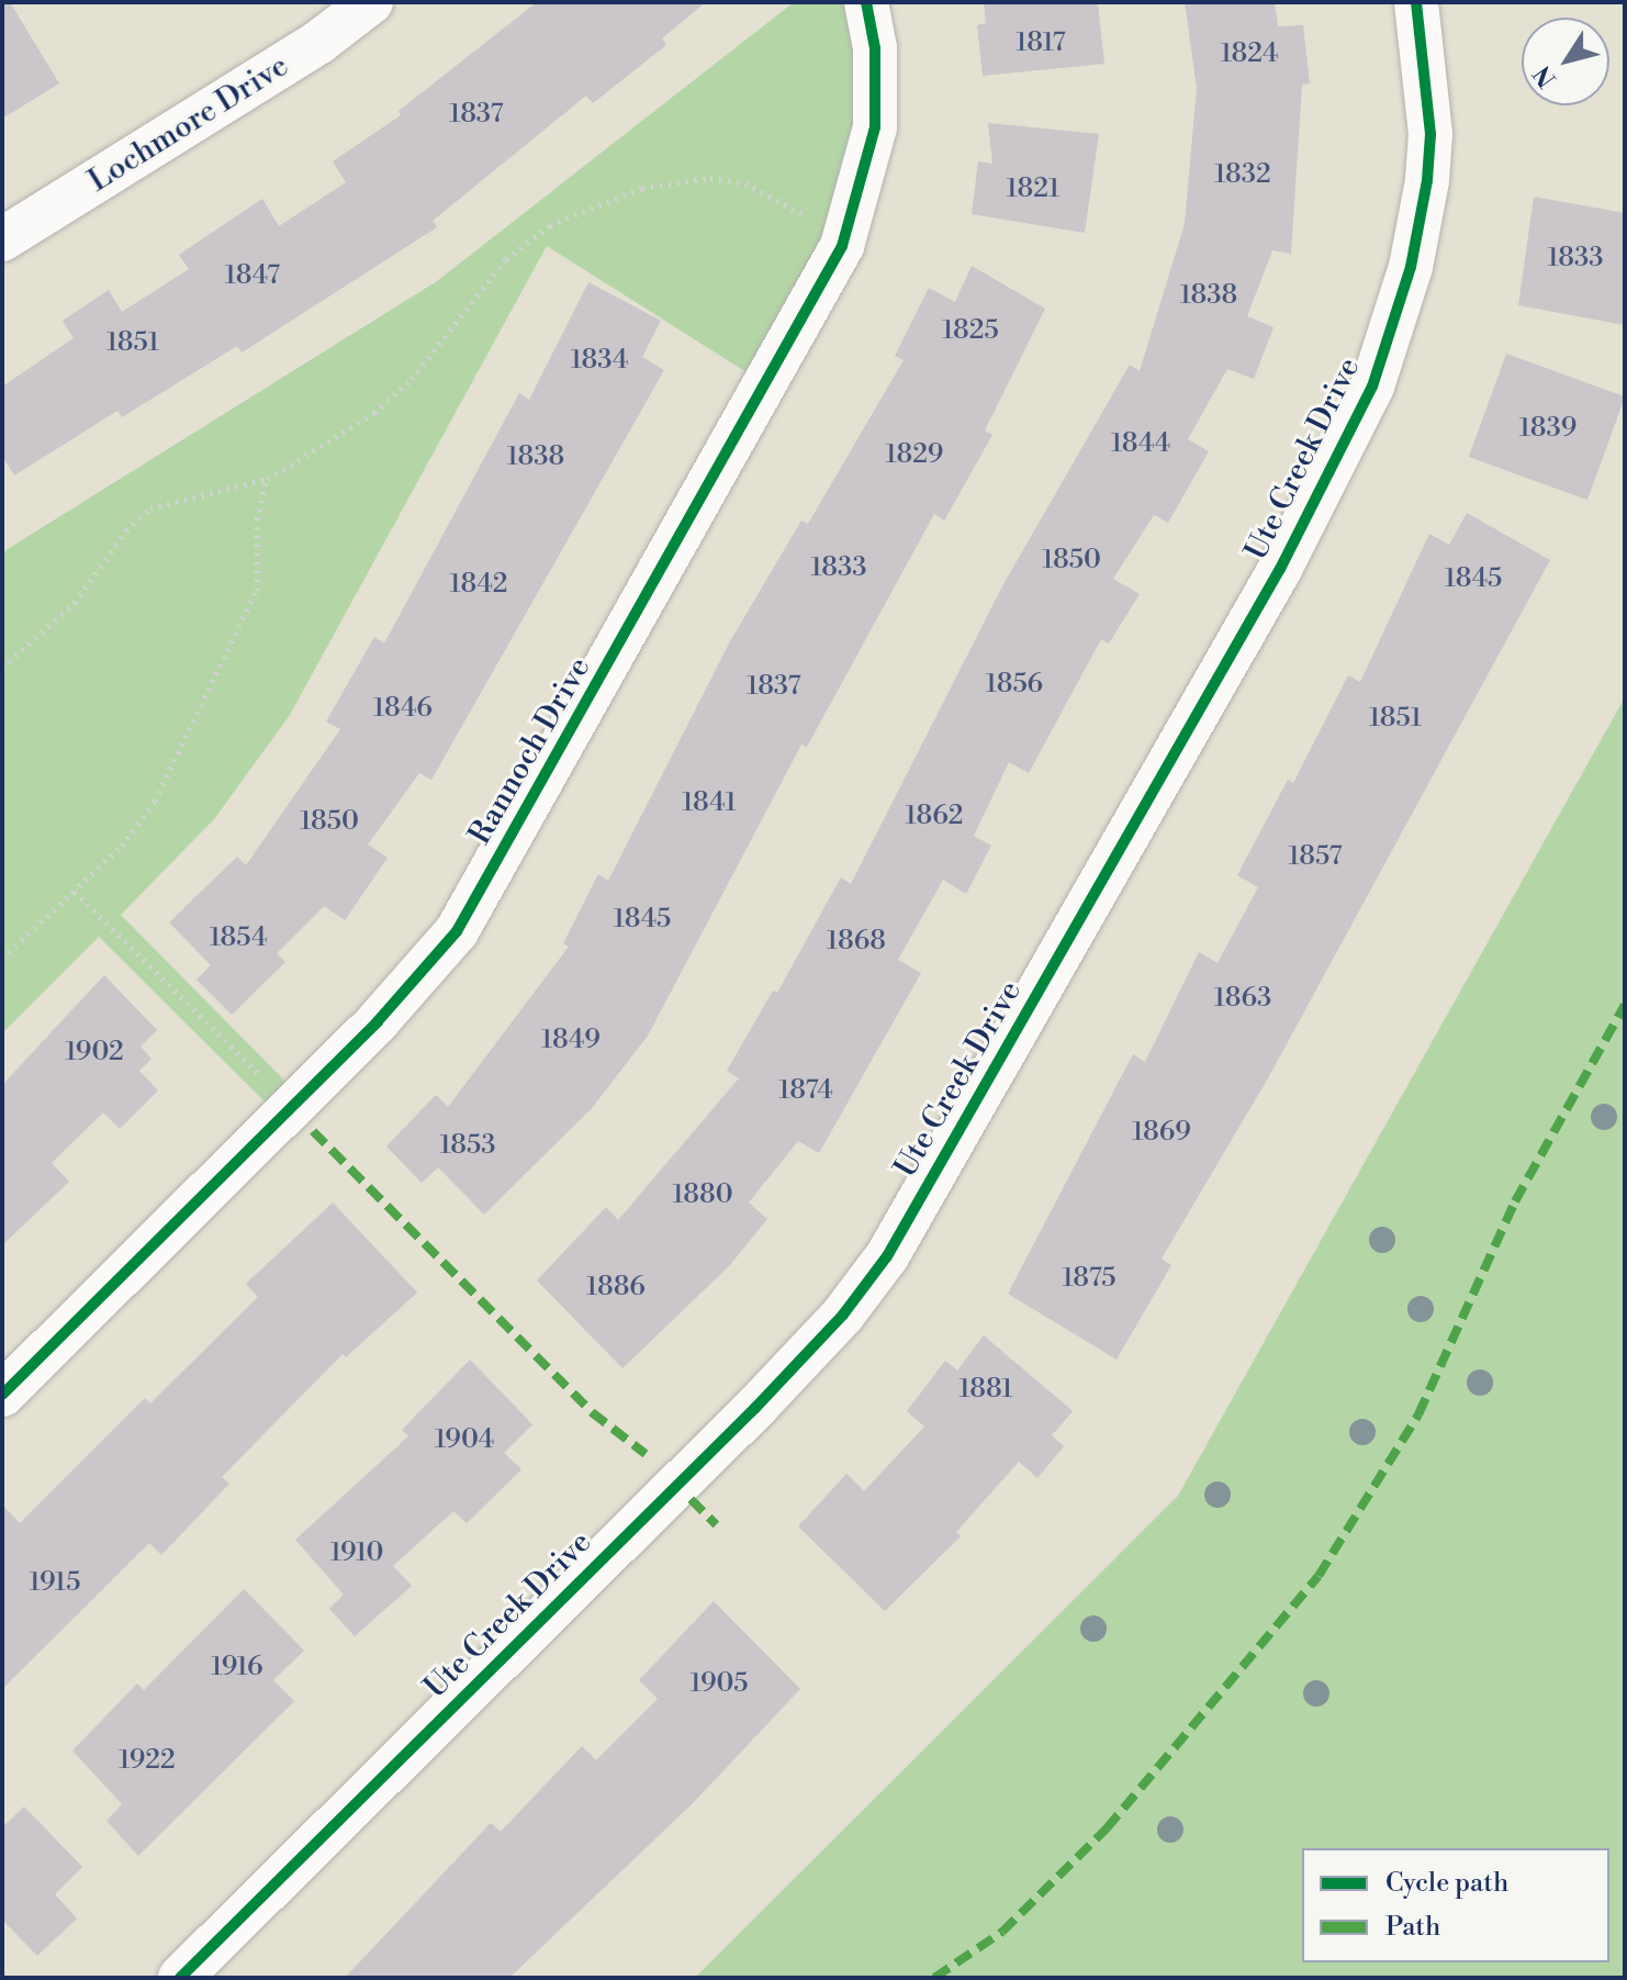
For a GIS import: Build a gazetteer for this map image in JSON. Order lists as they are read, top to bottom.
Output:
{
  "streets": {
    "street": ["Lochmore Drive", "Ute Creek Drive", "Rannoch Drive"]
  },
  "house_numbers": [
    "1817",
    "1824",
    "1837",
    "1832",
    "1821",
    "1833",
    "1847",
    "1838",
    "1825",
    "1851",
    "1834",
    "1839",
    "1844",
    "1829",
    "1838",
    "1850",
    "1833",
    "1845",
    "1842",
    "1856",
    "1837",
    "1846",
    "1851",
    "1841",
    "1862",
    "1850",
    "1857",
    "1845",
    "1854",
    "1868",
    "1863",
    "1849",
    "1902",
    "1874",
    "1869",
    "1853",
    "1880",
    "1875",
    "1886",
    "1881",
    "1904",
    "1910",
    "1915",
    "1916",
    "1905",
    "1922"
  ],
  "legend": ["Cycle path", "Path"],
  "north": "bottom left"
}
